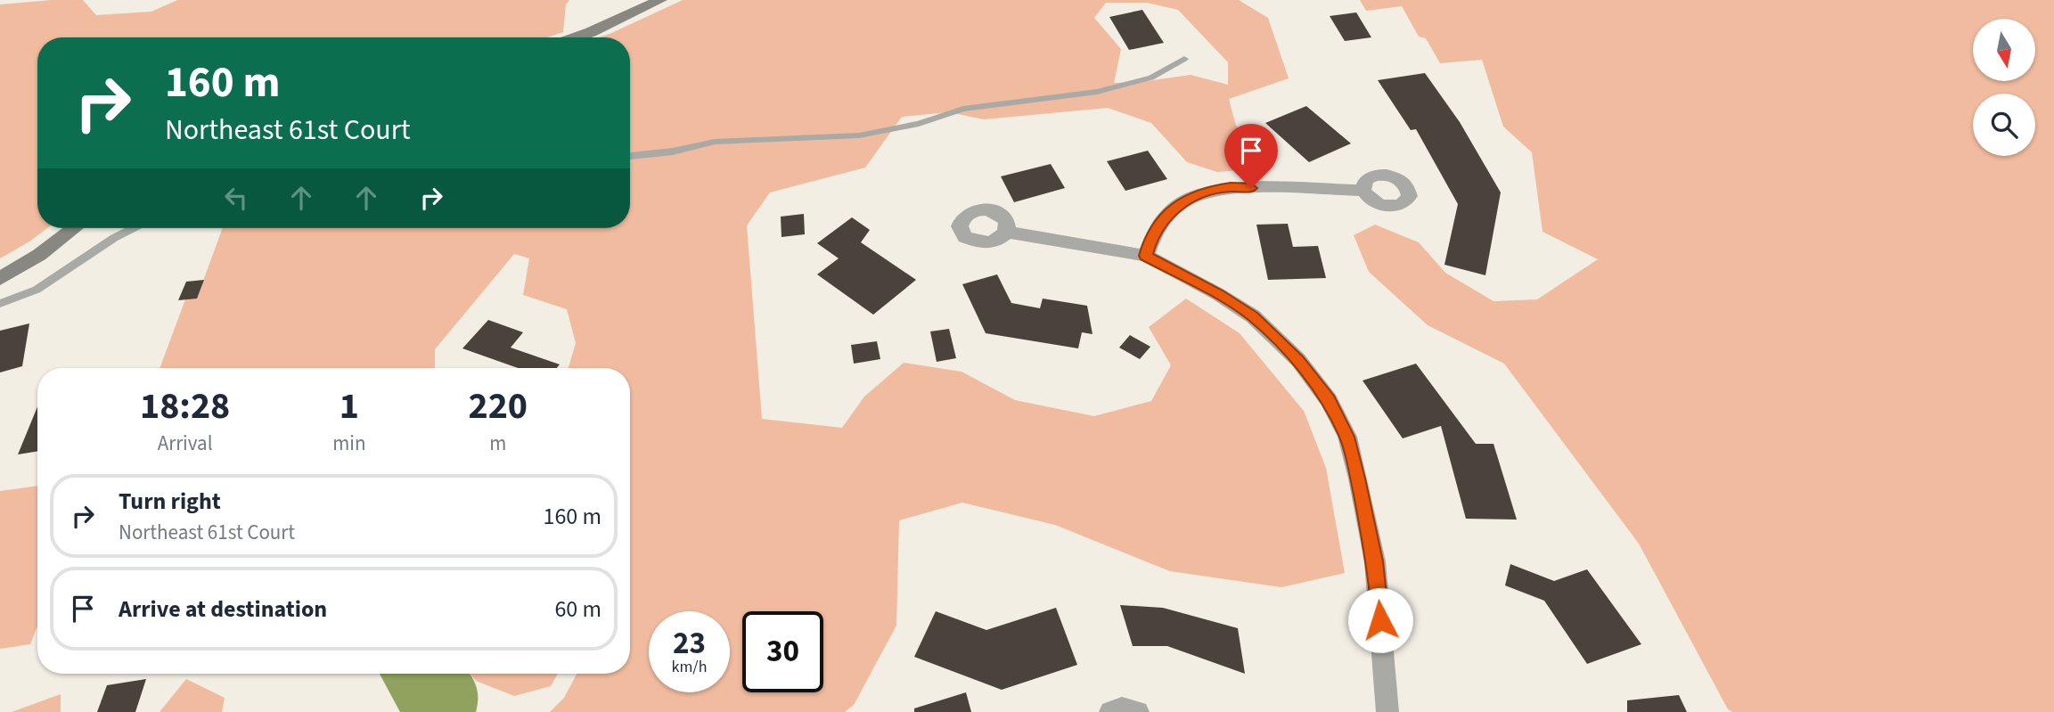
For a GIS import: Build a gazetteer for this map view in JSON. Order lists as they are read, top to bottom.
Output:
{
  "north": "bottom",
  "page": {
    "turn": ["160 m", "Northeast 61st Court"],
    "eta": [
      "18:28",
      "Arrival",
      "1",
      "min",
      "220",
      "m"
    ],
    "list": [
      {
        "name": "Turn right",
        "note": "Northeast 61st Court",
        "value": "160 m"
      },
      {
        "name": "Arrive at destination",
        "value": "60 m"
      }
    ],
    "speed": "23 km/h",
    "limit": "30"
  }
}
